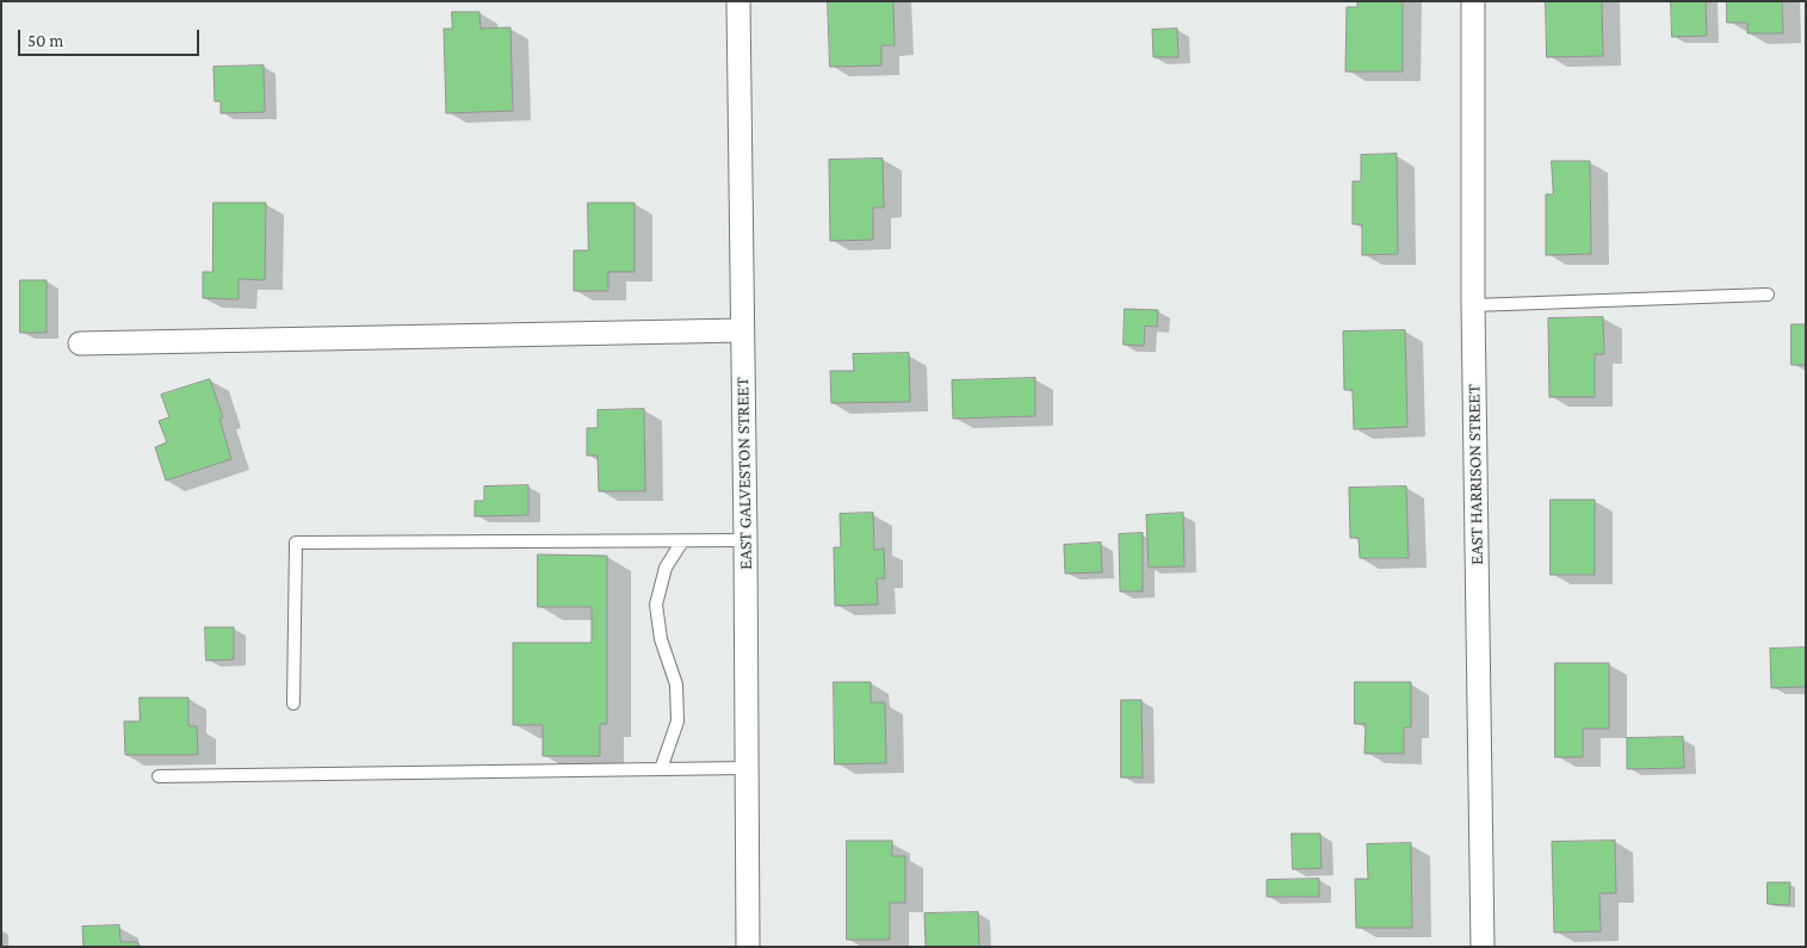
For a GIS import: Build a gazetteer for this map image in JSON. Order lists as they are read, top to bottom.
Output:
{
  "streets": {
    "street": ["EAST GALVESTON STREET", "EAST HARRISON STREET"]
  },
  "scale_bar": "50 m"
}
